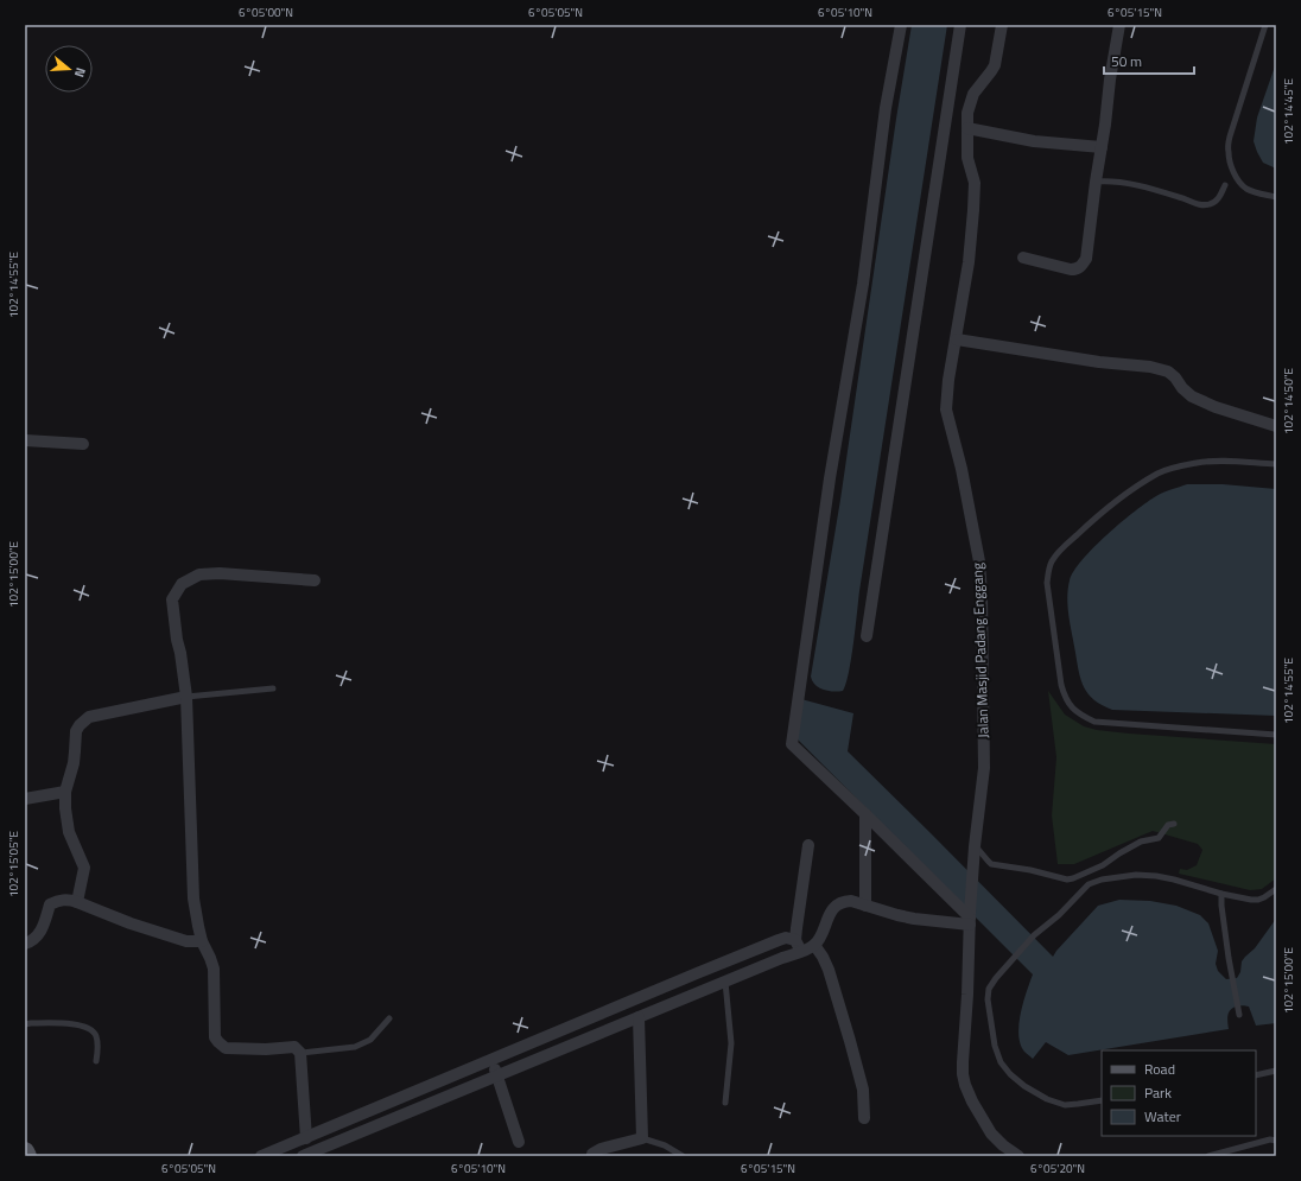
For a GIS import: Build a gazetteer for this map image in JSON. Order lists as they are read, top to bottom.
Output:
{
  "streets": {
    "street": ["Jalan Masjid Padang Enggang"]
  },
  "legend": ["Road", "Park", "Water"],
  "scale_bar": "50 m",
  "north": "right",
  "coordinates": [
    "6°05'00\"N",
    "6°05'05\"N",
    "6°05'10\"N",
    "6°05'15\"N",
    "102°14'45\"E",
    "102°14'55\"E",
    "102°14'50\"E",
    "102°15'00\"E",
    "102°15'05\"E",
    "6°05'20\"N"
  ]
}
